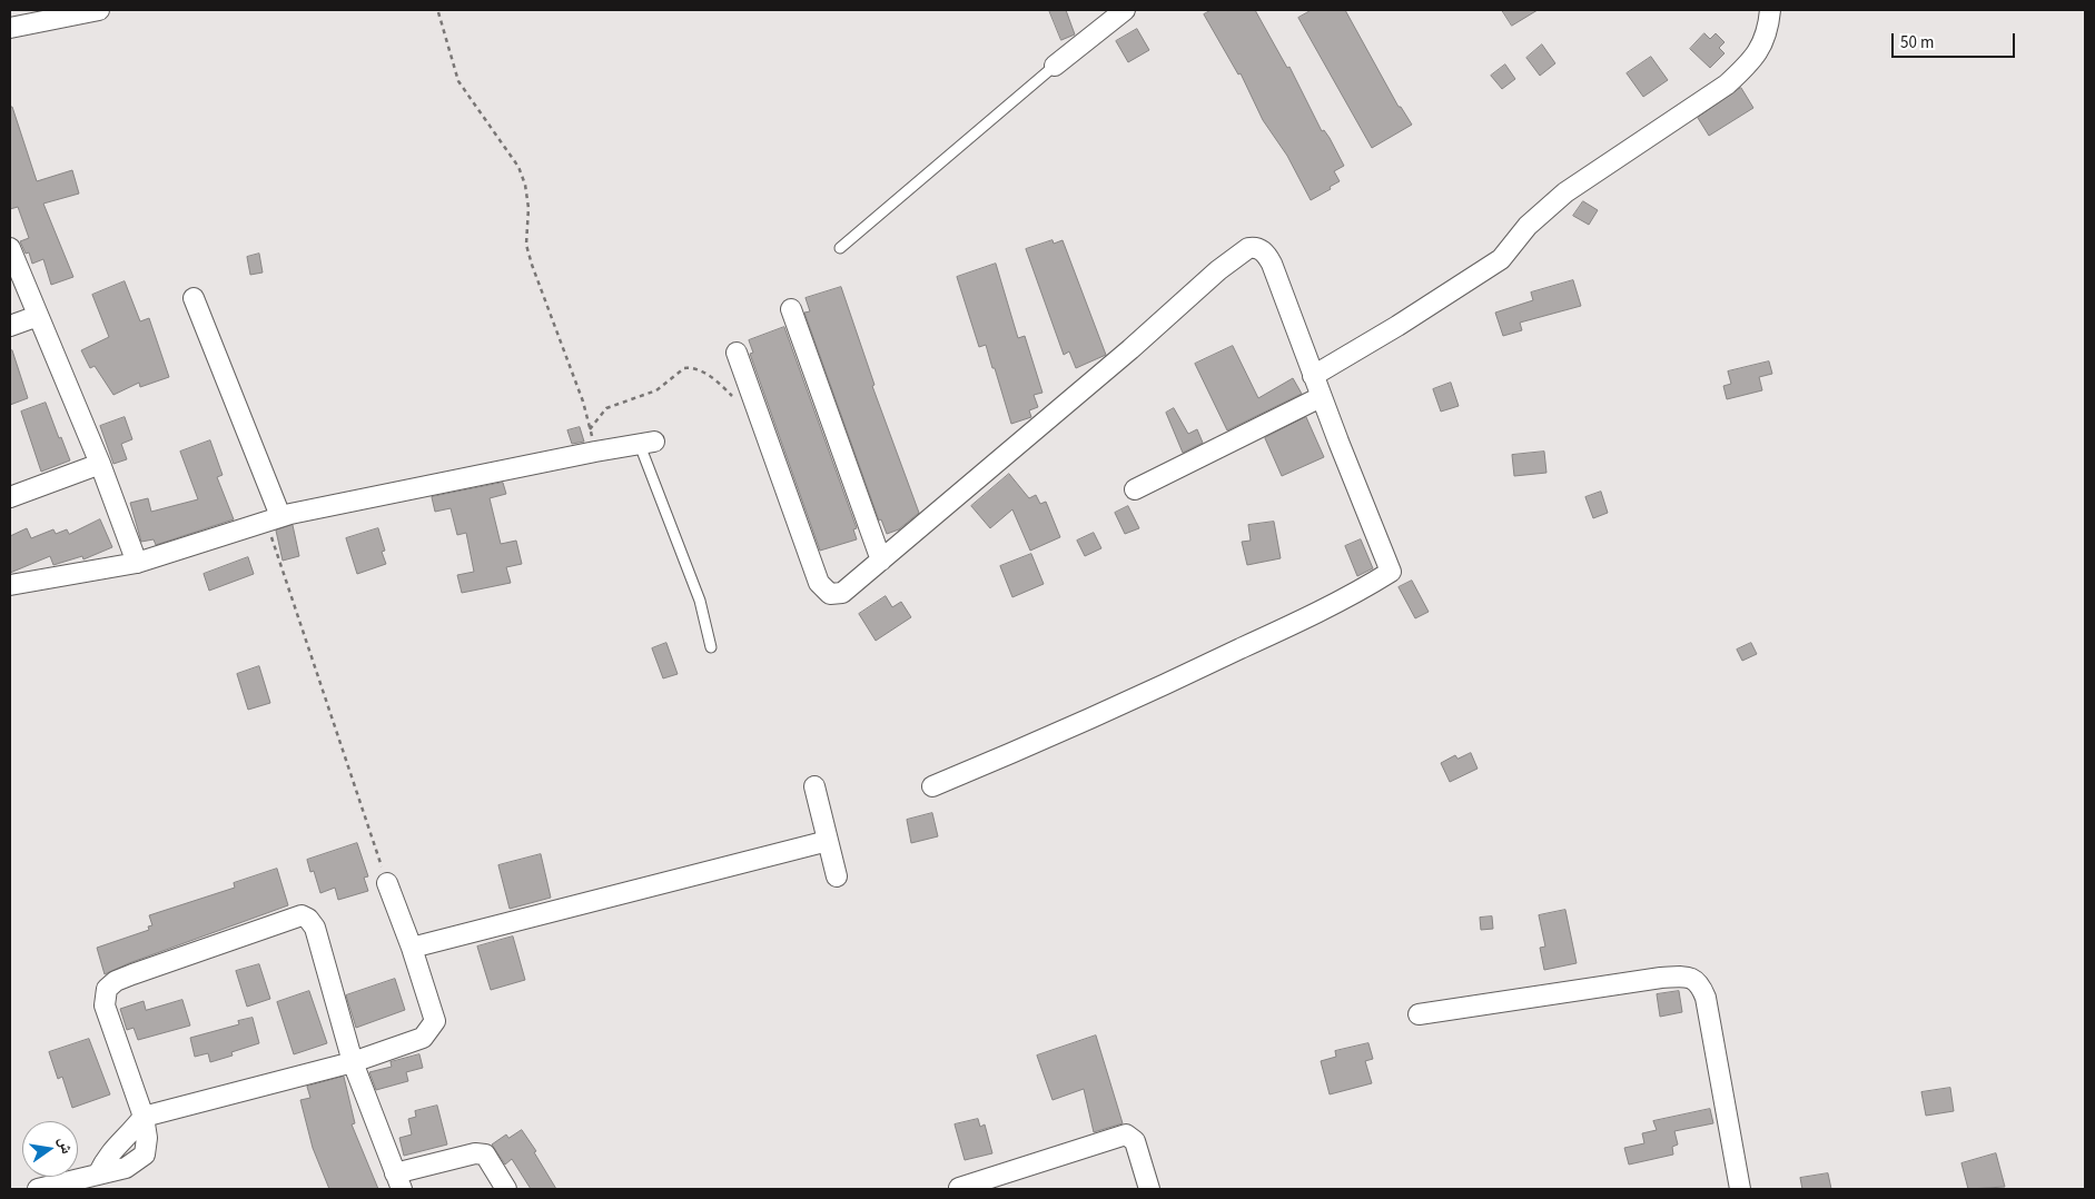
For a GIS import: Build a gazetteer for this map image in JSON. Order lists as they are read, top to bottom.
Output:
{
  "scale_bar": "50 m",
  "north": "right"
}
